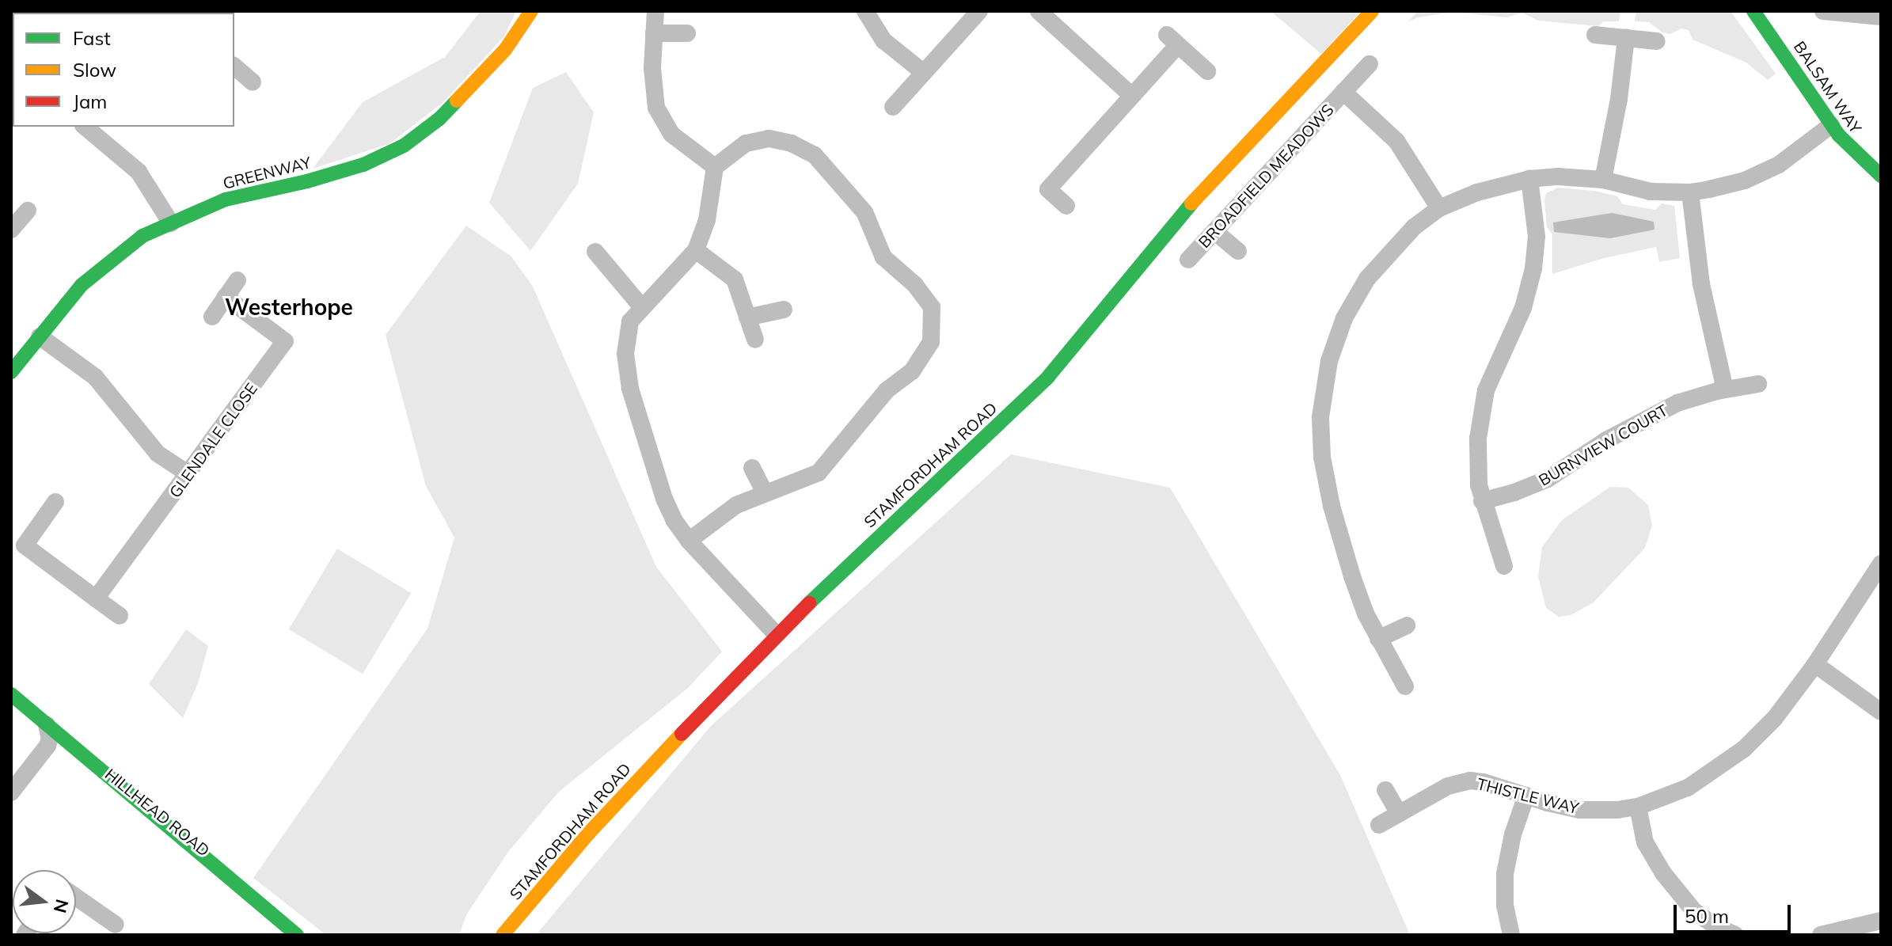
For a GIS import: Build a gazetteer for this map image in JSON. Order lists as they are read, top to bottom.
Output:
{
  "streets": {
    "street": [
      "BALSAM WAY",
      "GREENWAY",
      "BROADFIELD MEADOWS",
      "GLENDALE CLOSE",
      "BURNVIEW COURT",
      "STAMFORDHAM ROAD",
      "THISTLE WAY",
      "HILLHEAD ROAD"
    ]
  },
  "districts": ["Westerhope"],
  "legend": ["Fast", "Slow", "Jam"],
  "scale_bar": "50 m",
  "north": "right"
}
